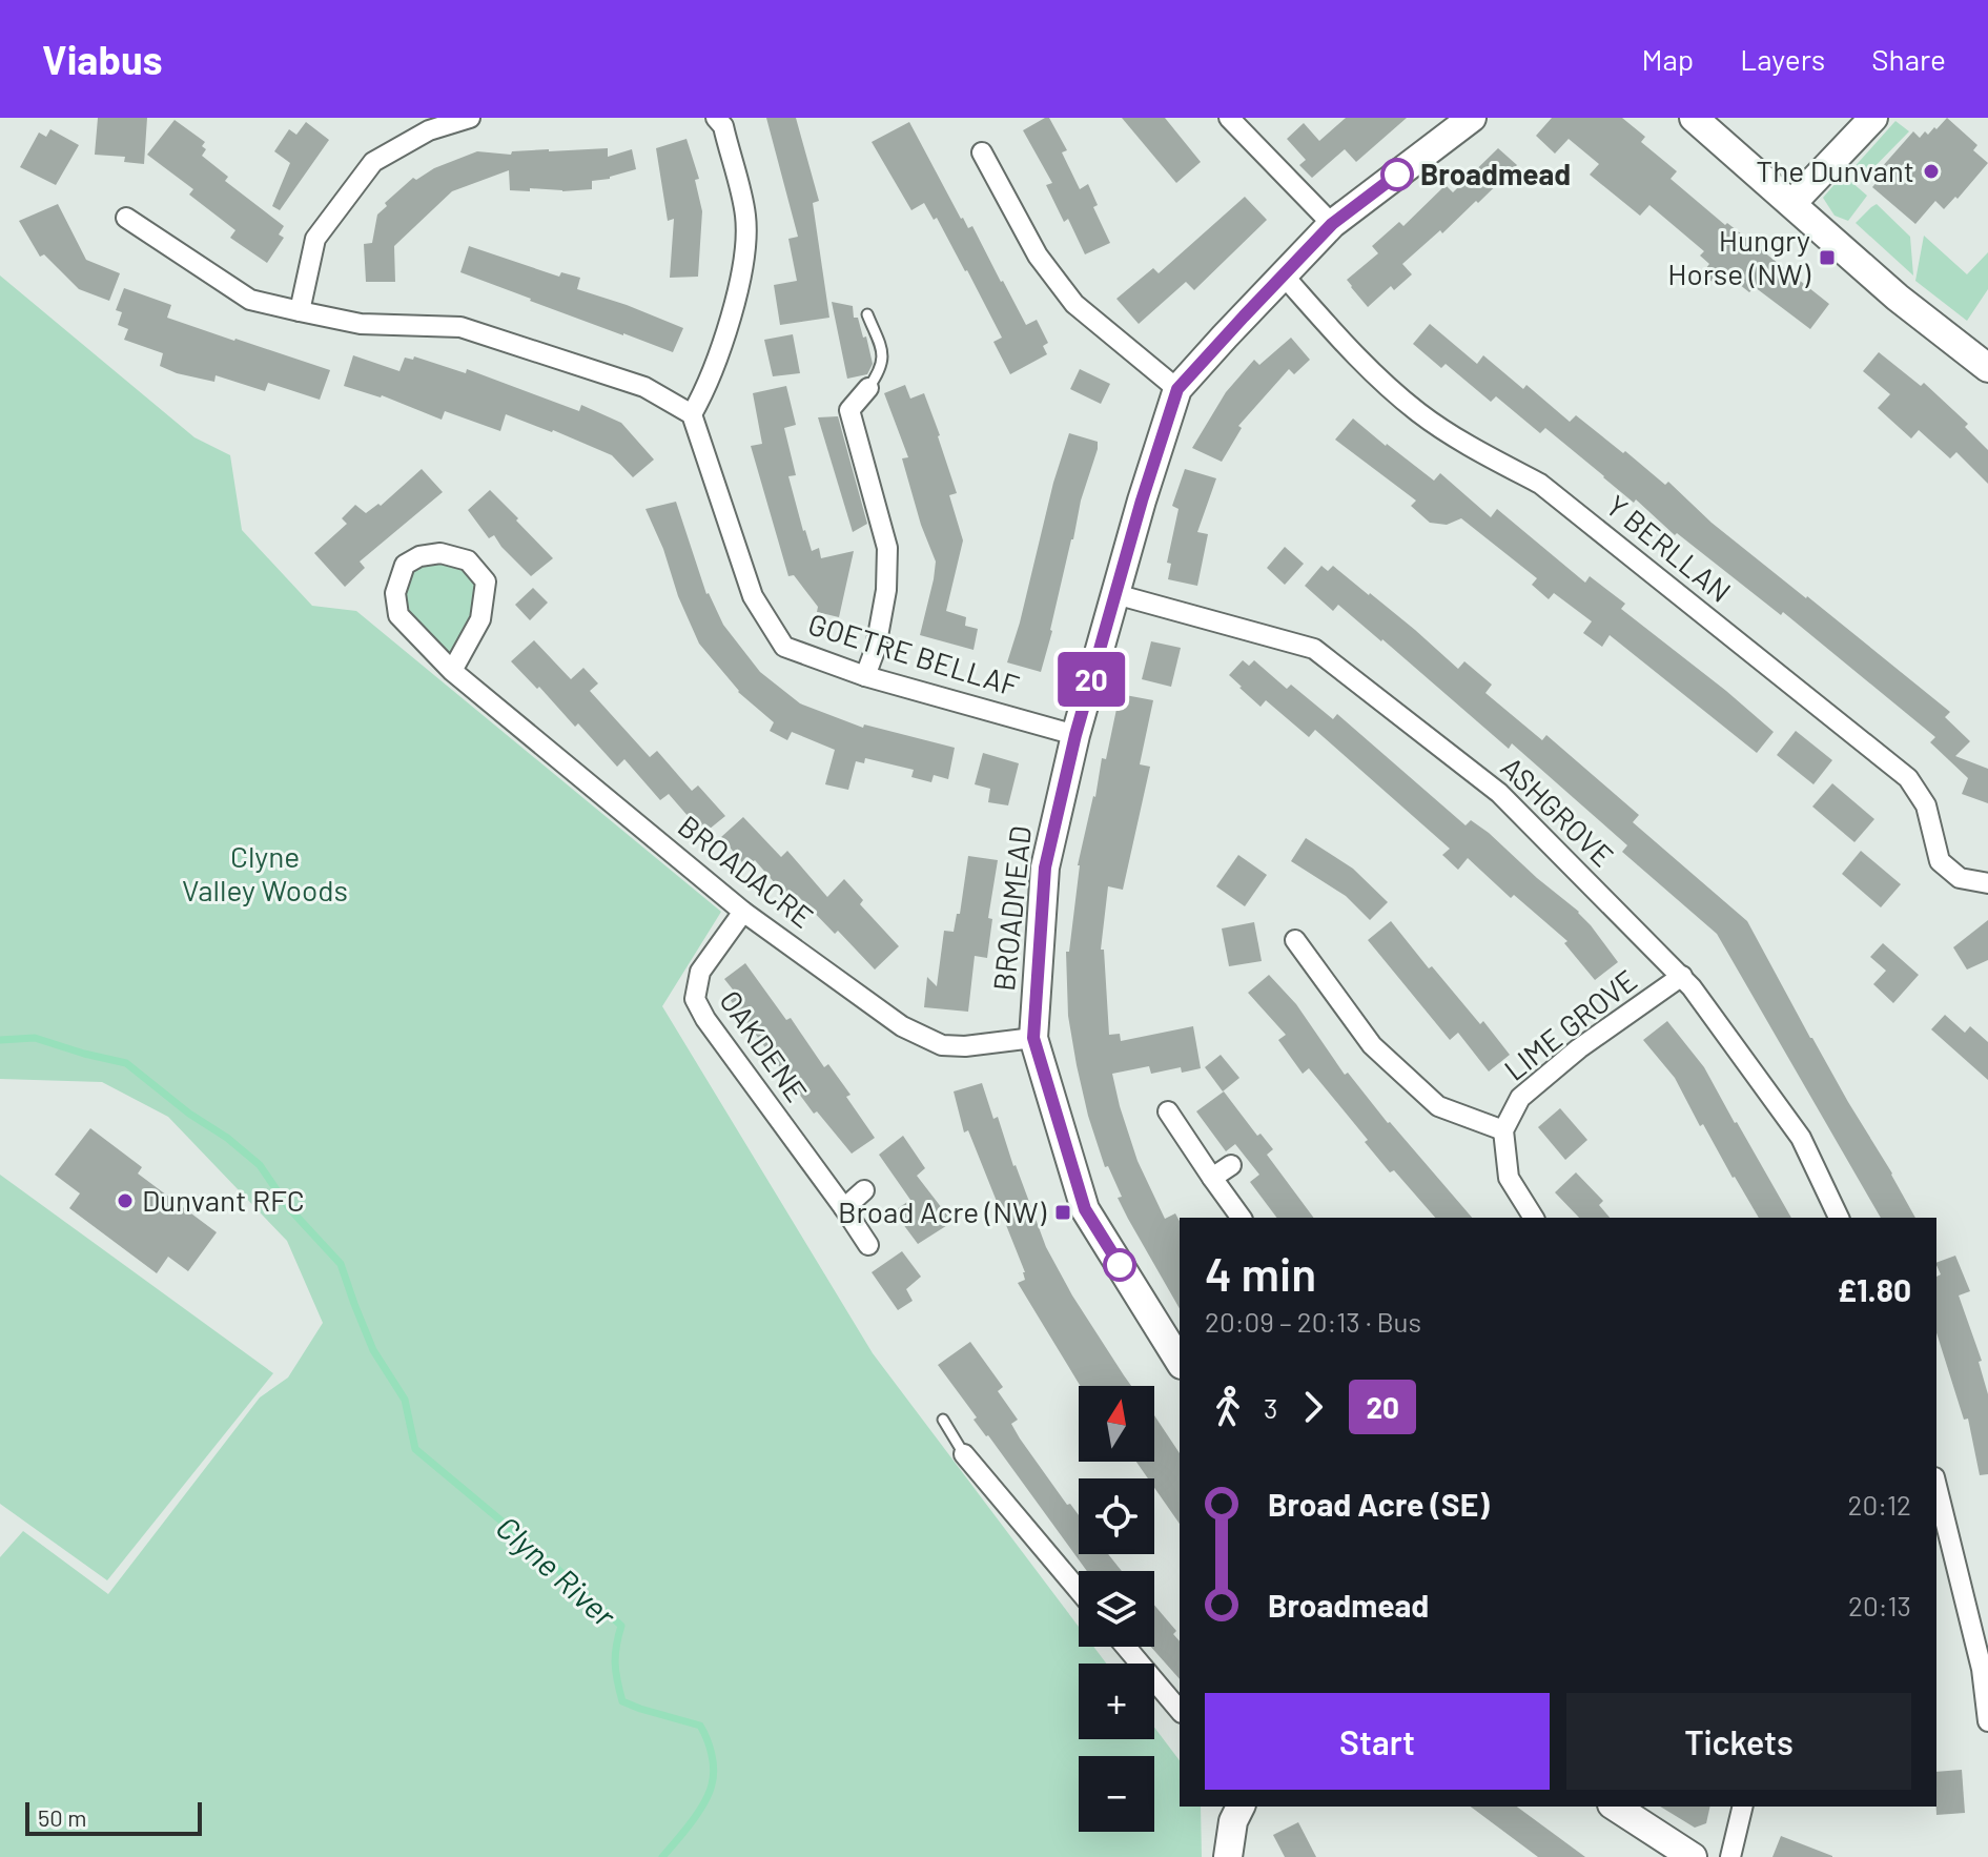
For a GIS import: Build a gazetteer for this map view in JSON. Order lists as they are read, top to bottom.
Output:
{
  "streets": {
    "street": [
      "Y BERLLAN",
      "GOETRE BELLAF",
      "ASHGROVE",
      "BROADACRE",
      "BROADMEAD",
      "LIME GROVE",
      "OAKDENE"
    ]
  },
  "crossings": [
    ["Y BERLLAN", "BROADMEAD"],
    ["GOETRE BELLAF", "BROADMEAD"],
    ["ASHGROVE", "BROADMEAD"],
    ["ASHGROVE", "LIME GROVE"],
    ["BROADACRE", "BROADMEAD"],
    ["BROADACRE", "OAKDENE"]
  ],
  "water": ["Clyne River"],
  "parks": ["Clyne Valley Woods"],
  "places": {
    "other": ["The Dunvant", "Broadmead", "Dunvant RFC"],
    "transit": ["Hungry Horse (NW)", "Broad Acre (NW)"]
  },
  "lines": ["bus line 20"],
  "scale_bar": "50 m",
  "north": "top",
  "page": {
    "header": "Viabus",
    "nav": ["Map", "Layers", "Share"],
    "on_map": "20",
    "heading": ["4 min", "20:09 – 20:13 · Bus", "£1.80"],
    "legs": ["3", "20"],
    "map_buttons": ["+", "−"],
    "list": [
      {
        "name": "Broad Acre (SE)",
        "value": "20:12"
      },
      {
        "name": "Broadmead",
        "value": "20:13"
      }
    ],
    "buttons": ["Start", "Tickets"],
    "scale": "50 m"
  }
}
